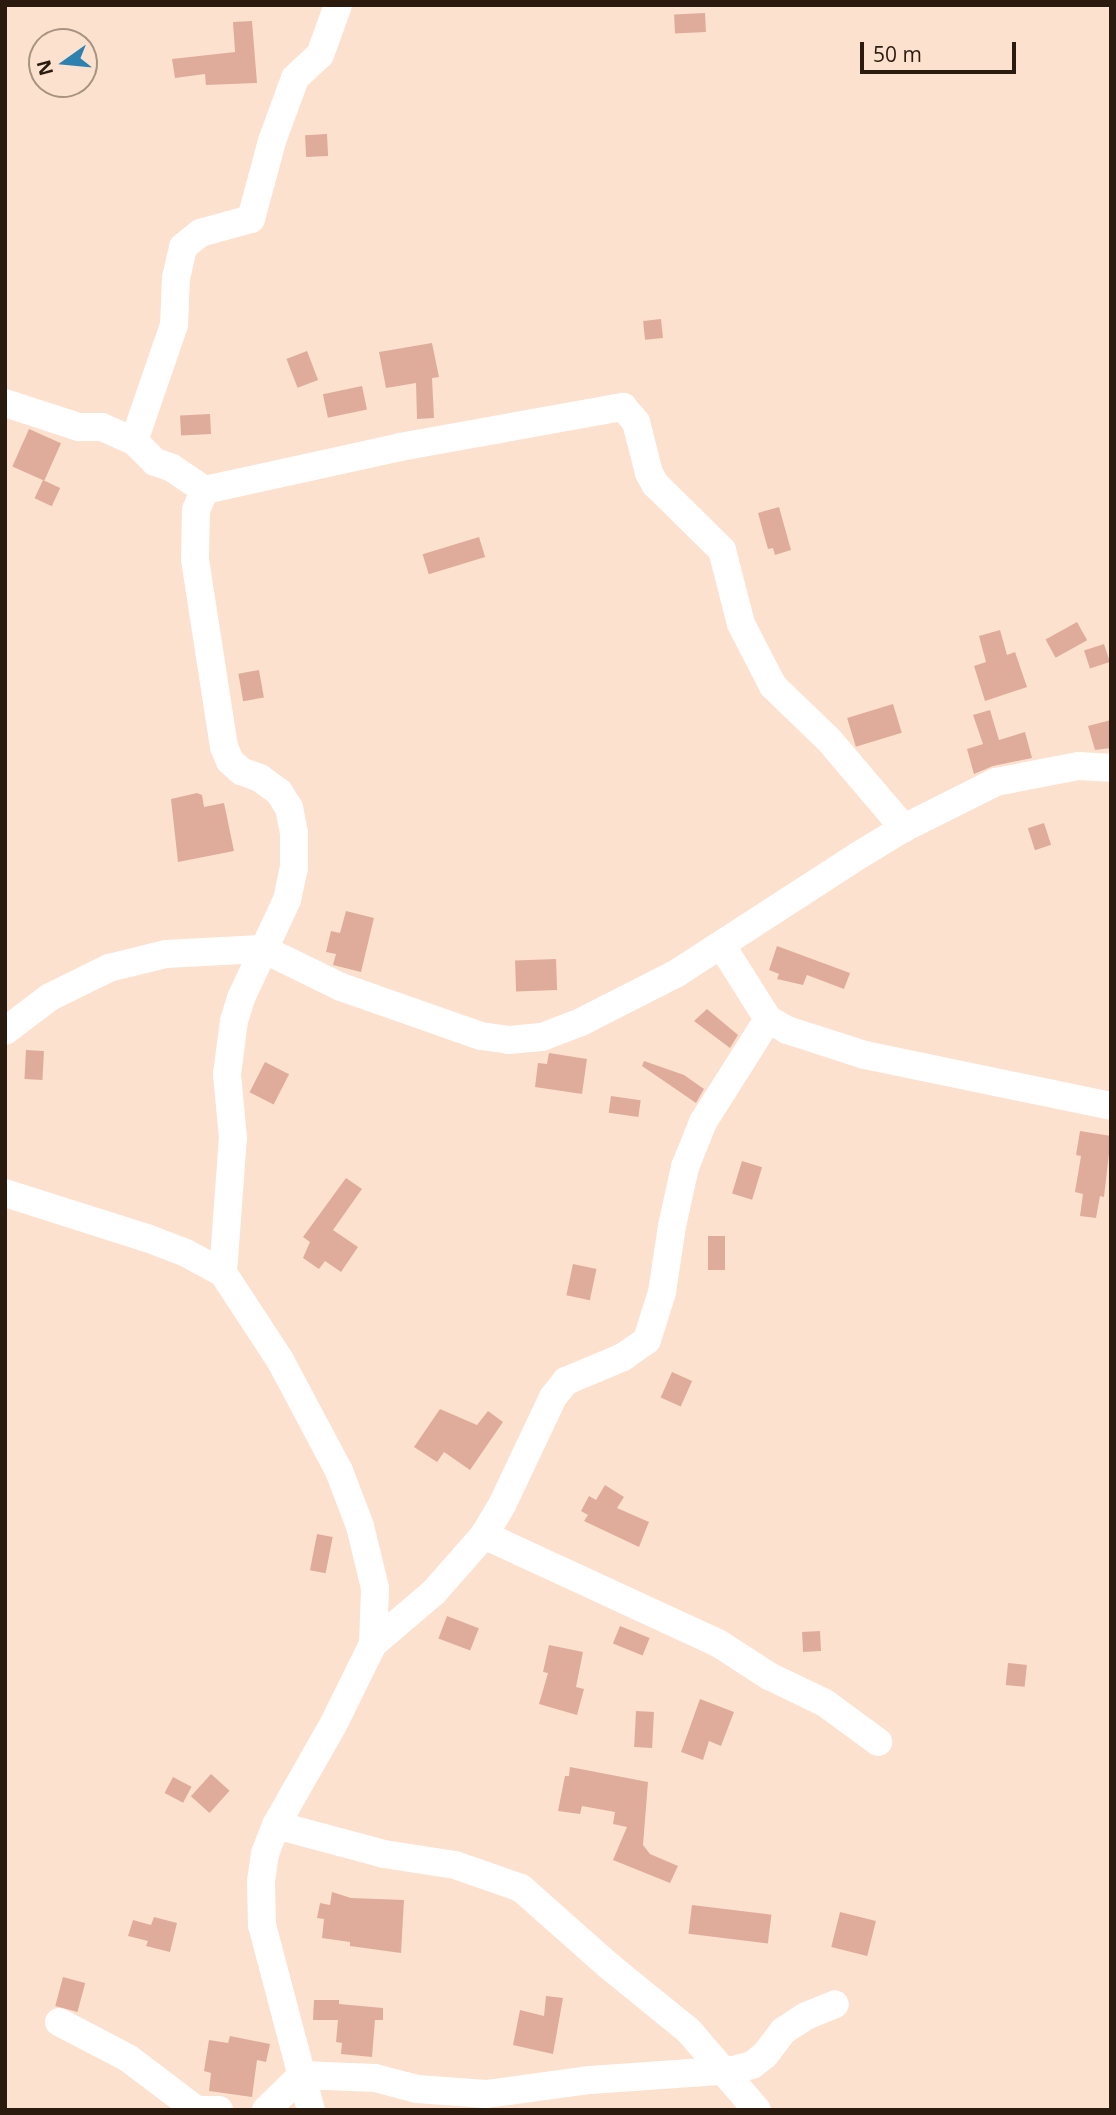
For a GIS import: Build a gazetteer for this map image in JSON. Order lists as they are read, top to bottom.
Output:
{
  "scale_bar": "50 m",
  "north": "left"
}
